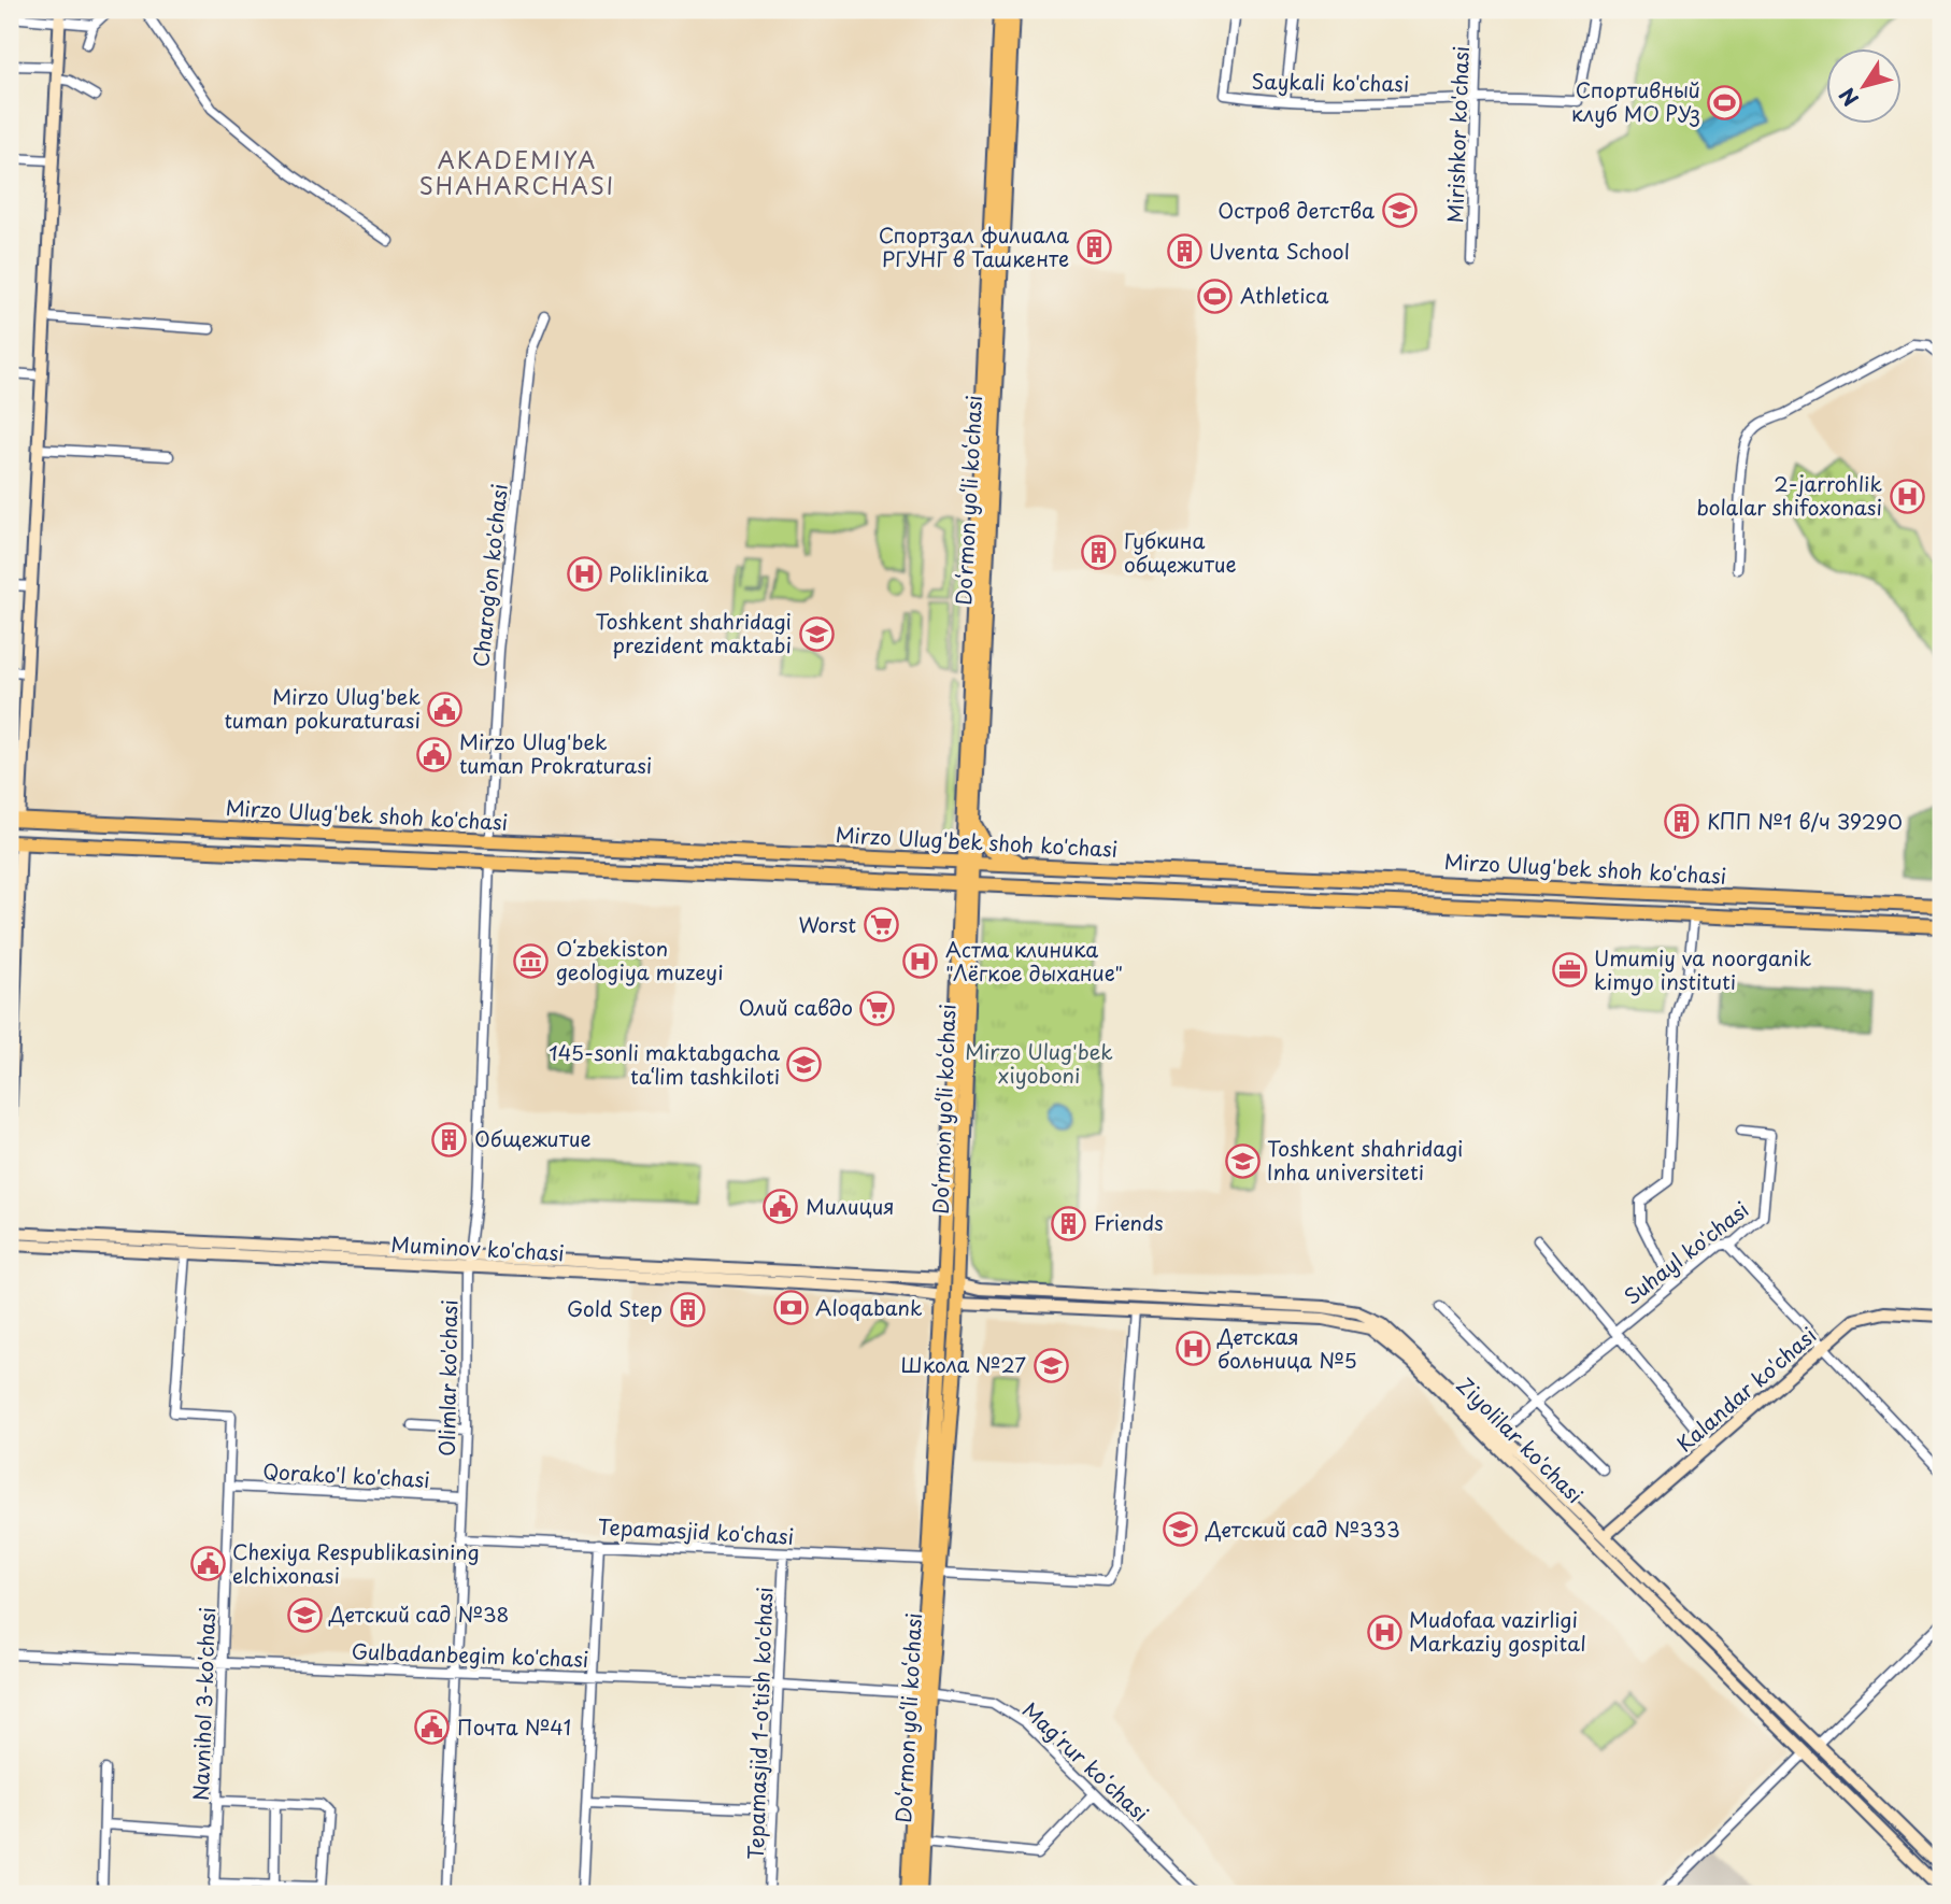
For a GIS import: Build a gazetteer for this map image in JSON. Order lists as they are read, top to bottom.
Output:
{
  "streets": {
    "main road": [
      "Do‘rmon yo‘li ko‘chasi",
      "Mirzo Ulug'bek shoh ko'chasi",
      "Muminov ko'chasi",
      "Kalandar ko'chasi",
      "Ziyolilar ko'chasi"
    ],
    "street": [
      "Saykali ko'chasi",
      "Mirishkor ko'chasi",
      "Charog'on ko'chasi",
      "Suhayl ko'chasi",
      "Olimlar ko'chasi",
      "Qorako'l ko'chasi",
      "Tepamasjid ko'chasi",
      "Gulbadanbegim ko'chasi",
      "Navnihol 3-ko'chasi",
      "Tepamasjid 1-o'tish ko'chasi",
      "Magʻrur koʻchasi"
    ]
  },
  "crossings": [
    ["Saykali ko'chasi", "Mirishkor ko'chasi"],
    ["Do‘rmon yo‘li ko‘chasi", "Mirzo Ulug'bek shoh ko'chasi"],
    ["Do‘rmon yo‘li ko‘chasi", "Muminov ko'chasi"],
    ["Do‘rmon yo‘li ko‘chasi", "Ziyolilar ko'chasi"],
    ["Do‘rmon yo‘li ko‘chasi", "Tepamasjid ko'chasi"],
    ["Do‘rmon yo‘li ko‘chasi", "Gulbadanbegim ko'chasi"],
    ["Do‘rmon yo‘li ko‘chasi", "Magʻrur koʻchasi"],
    ["Charog'on ko'chasi", "Mirzo Ulug'bek shoh ko'chasi"],
    ["Mirzo Ulug'bek shoh ko'chasi", "Olimlar ko'chasi"],
    ["Muminov ko'chasi", "Olimlar ko'chasi"],
    ["Muminov ko'chasi", "Ziyolilar ko'chasi"],
    ["Muminov ko'chasi", "Navnihol 3-ko'chasi"],
    ["Suhayl ko'chasi", "Kalandar ko'chasi"],
    ["Suhayl ko'chasi", "Ziyolilar ko'chasi"],
    ["Olimlar ko'chasi", "Qorako'l ko'chasi"],
    ["Olimlar ko'chasi", "Tepamasjid ko'chasi"],
    ["Olimlar ko'chasi", "Gulbadanbegim ko'chasi"],
    ["Kalandar ko'chasi", "Ziyolilar ko'chasi"],
    ["Qorako'l ko'chasi", "Navnihol 3-ko'chasi"],
    ["Tepamasjid ko'chasi", "Tepamasjid 1-o'tish ko'chasi"],
    ["Gulbadanbegim ko'chasi", "Navnihol 3-ko'chasi"],
    ["Gulbadanbegim ko'chasi", "Tepamasjid 1-o'tish ko'chasi"],
    ["Gulbadanbegim ko'chasi", "Magʻrur koʻchasi"]
  ],
  "districts": ["AKADEMIYA SHAHARCHASI"],
  "parks": ["Mirzo Ulug'bek xiyoboni"],
  "places": {
    "sports": ["Спортивный клуб МО РУз", "Athletica"],
    "school or university": [
      "Остров детства",
      "Toshkent shahridagi prezident maktabi",
      "145-sonli maktabgacha ta‘lim tashkiloti",
      "Toshkent shahridagi Inha universiteti",
      "Школа №27",
      "Детский сад №333",
      "Детский сад №38"
    ],
    "building": [
      "Спортзал филиала РГУНГ в Ташкенте",
      "Uventa School",
      "Губкина общежитие",
      "КПП №1 в/ч 39290",
      "Общежитие",
      "Friends",
      "Gold Step"
    ],
    "hospital": [
      "2-jarrohlik bolalar shifoxonasi",
      "Poliklinika",
      "Астма клиника \"Лёгкое дыхание\"",
      "Детская больница №5",
      "Mudofaa vazirligi Markaziy gospital"
    ],
    "public building": [
      "Mirzo Ulug'bek tuman pokuraturasi",
      "Mirzo Ulug'bek tuman Prokraturasi",
      "Милиция",
      "Chexiya Respublikasining elchixonasi",
      "Почта №41"
    ],
    "supermarket": ["Worst", "Олий савдо"],
    "museum": ["Oʻzbekiston geologiya muzeyi"],
    "office": ["Umumiy va noorganik kimyo instituti"],
    "bank": ["Aloqabank"]
  },
  "north": "bottom left"
}
